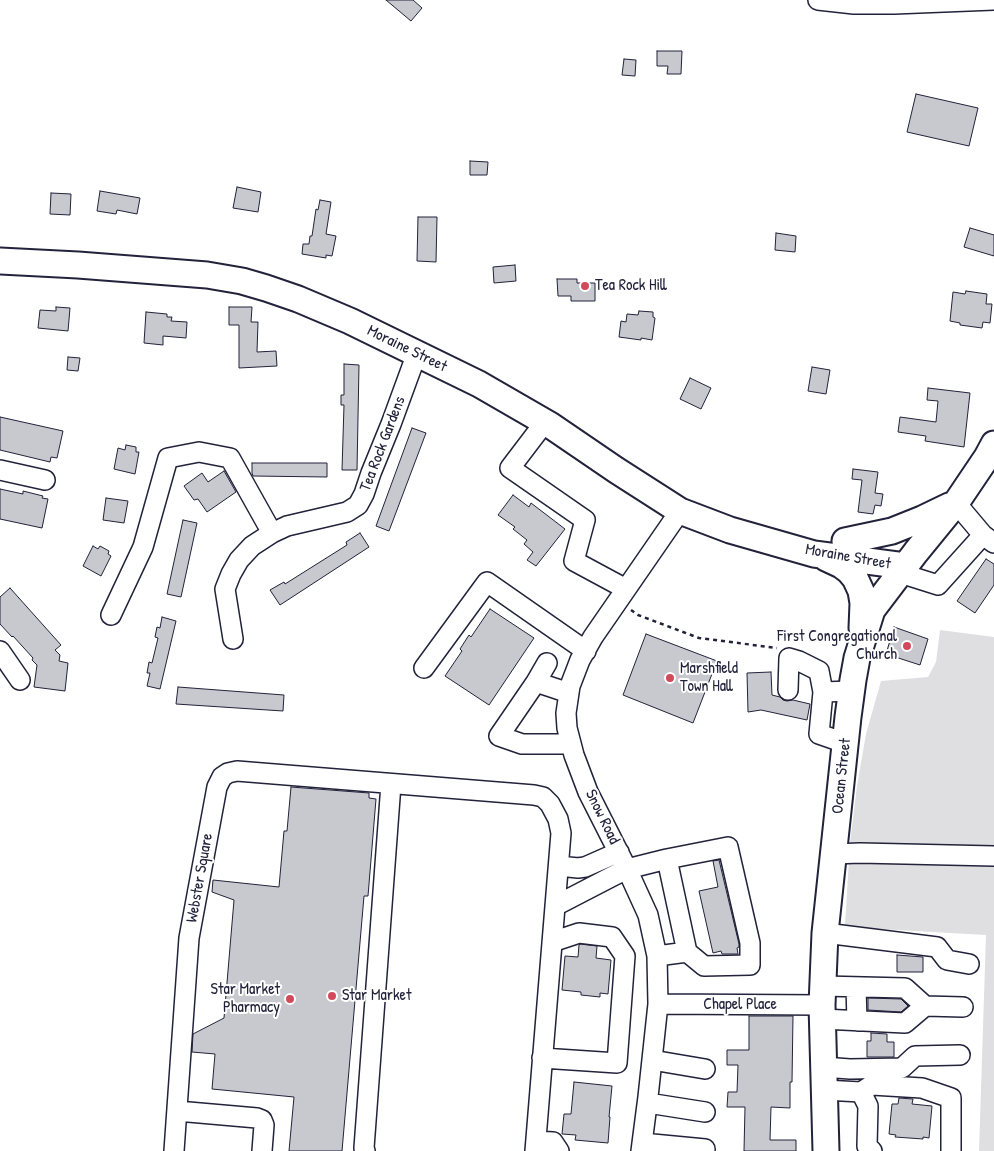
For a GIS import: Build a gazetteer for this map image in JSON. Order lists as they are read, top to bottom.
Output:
{
  "streets": {
    "main road": ["Moraine Street", "Ocean Street"],
    "street": [
      "Tea Rock Gardens",
      "Snow Road",
      "Webster Square",
      "Chapel Place"
    ]
  },
  "crossings": [
    ["Moraine Street", "Tea Rock Gardens"],
    ["Moraine Street", "Ocean Street"],
    ["Moraine Street", "Snow Road"],
    ["Ocean Street", "Chapel Place"],
    ["Snow Road", "Chapel Place"]
  ],
  "places": [
    "Tea Rock Hill",
    "First Congregational Church",
    "Marshfield Town Hall",
    "Star Market",
    "Star Market Pharmacy"
  ]
}
